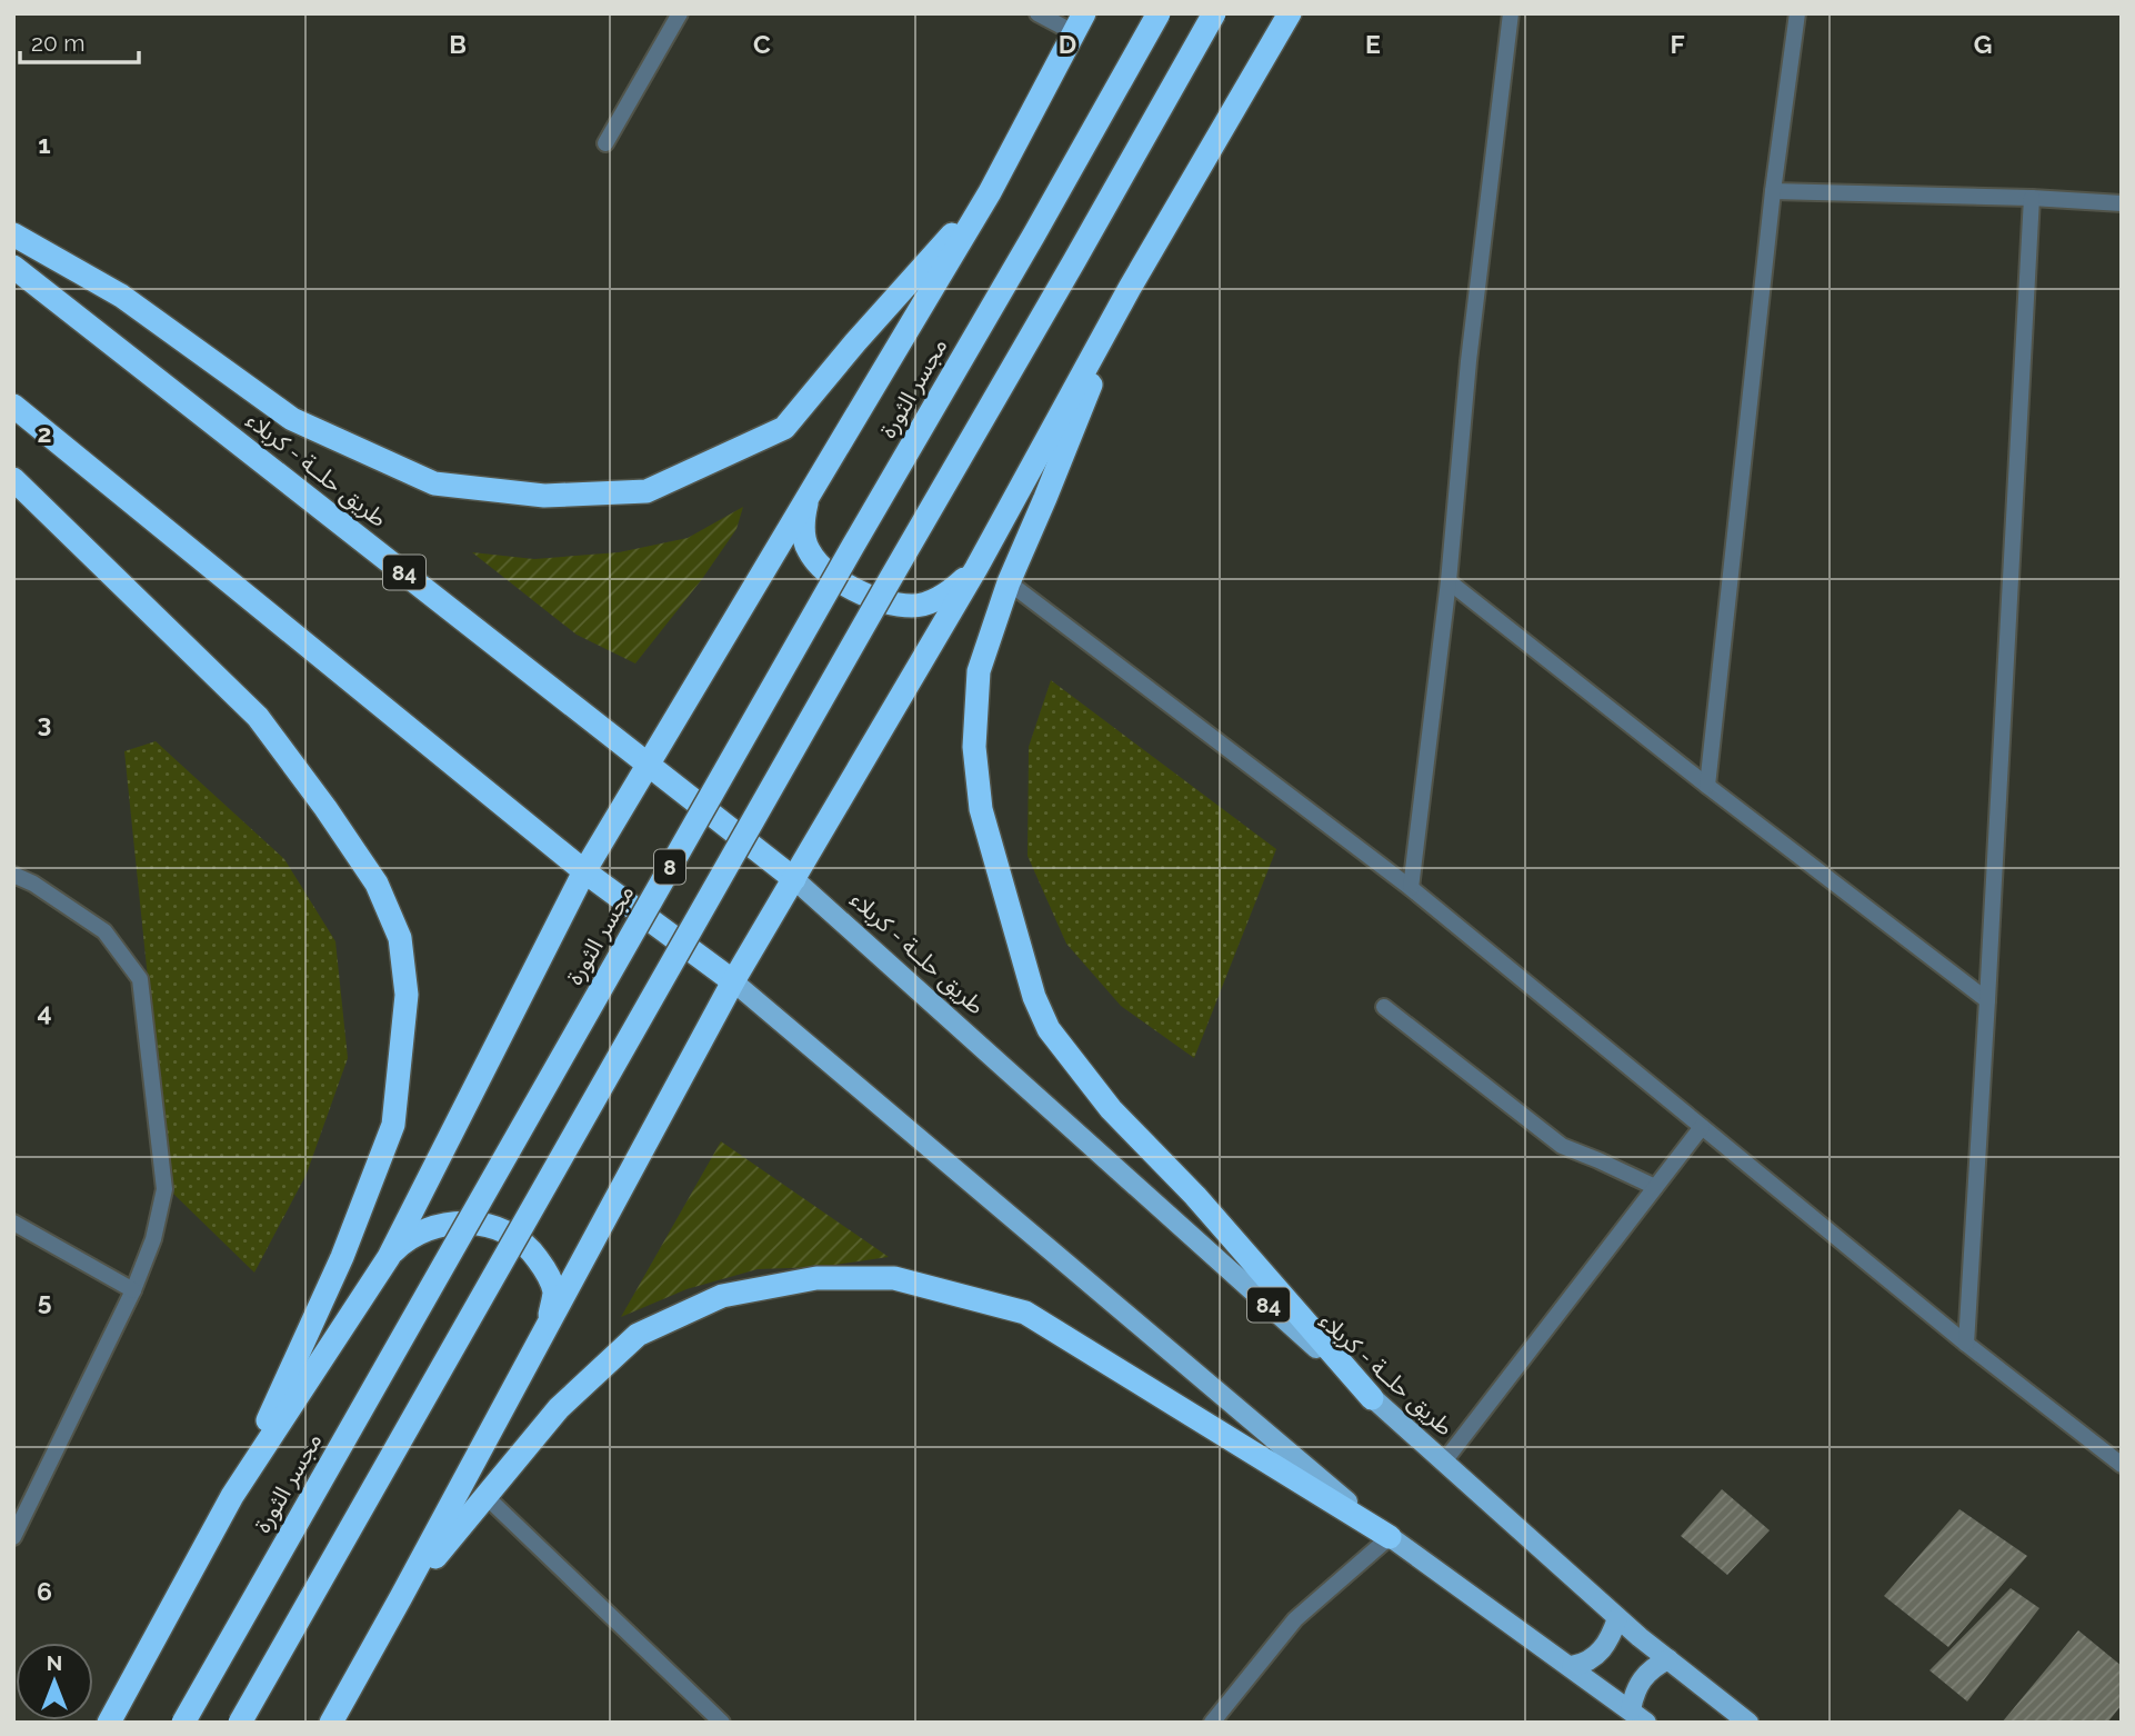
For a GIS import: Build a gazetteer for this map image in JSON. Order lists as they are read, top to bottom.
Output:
{
  "streets": {
    "highway": [
      "مجسر الثورة",
      "طريق حلــة - كربلاء",
      "84",
      "8"
    ]
  },
  "scale_bar": "20 m",
  "north": "top",
  "grid": {
    "columns": [
      "B",
      "C",
      "D",
      "E",
      "F",
      "G"
    ],
    "rows": [
      "1",
      "2",
      "3",
      "4",
      "5",
      "6"
    ]
  }
}
